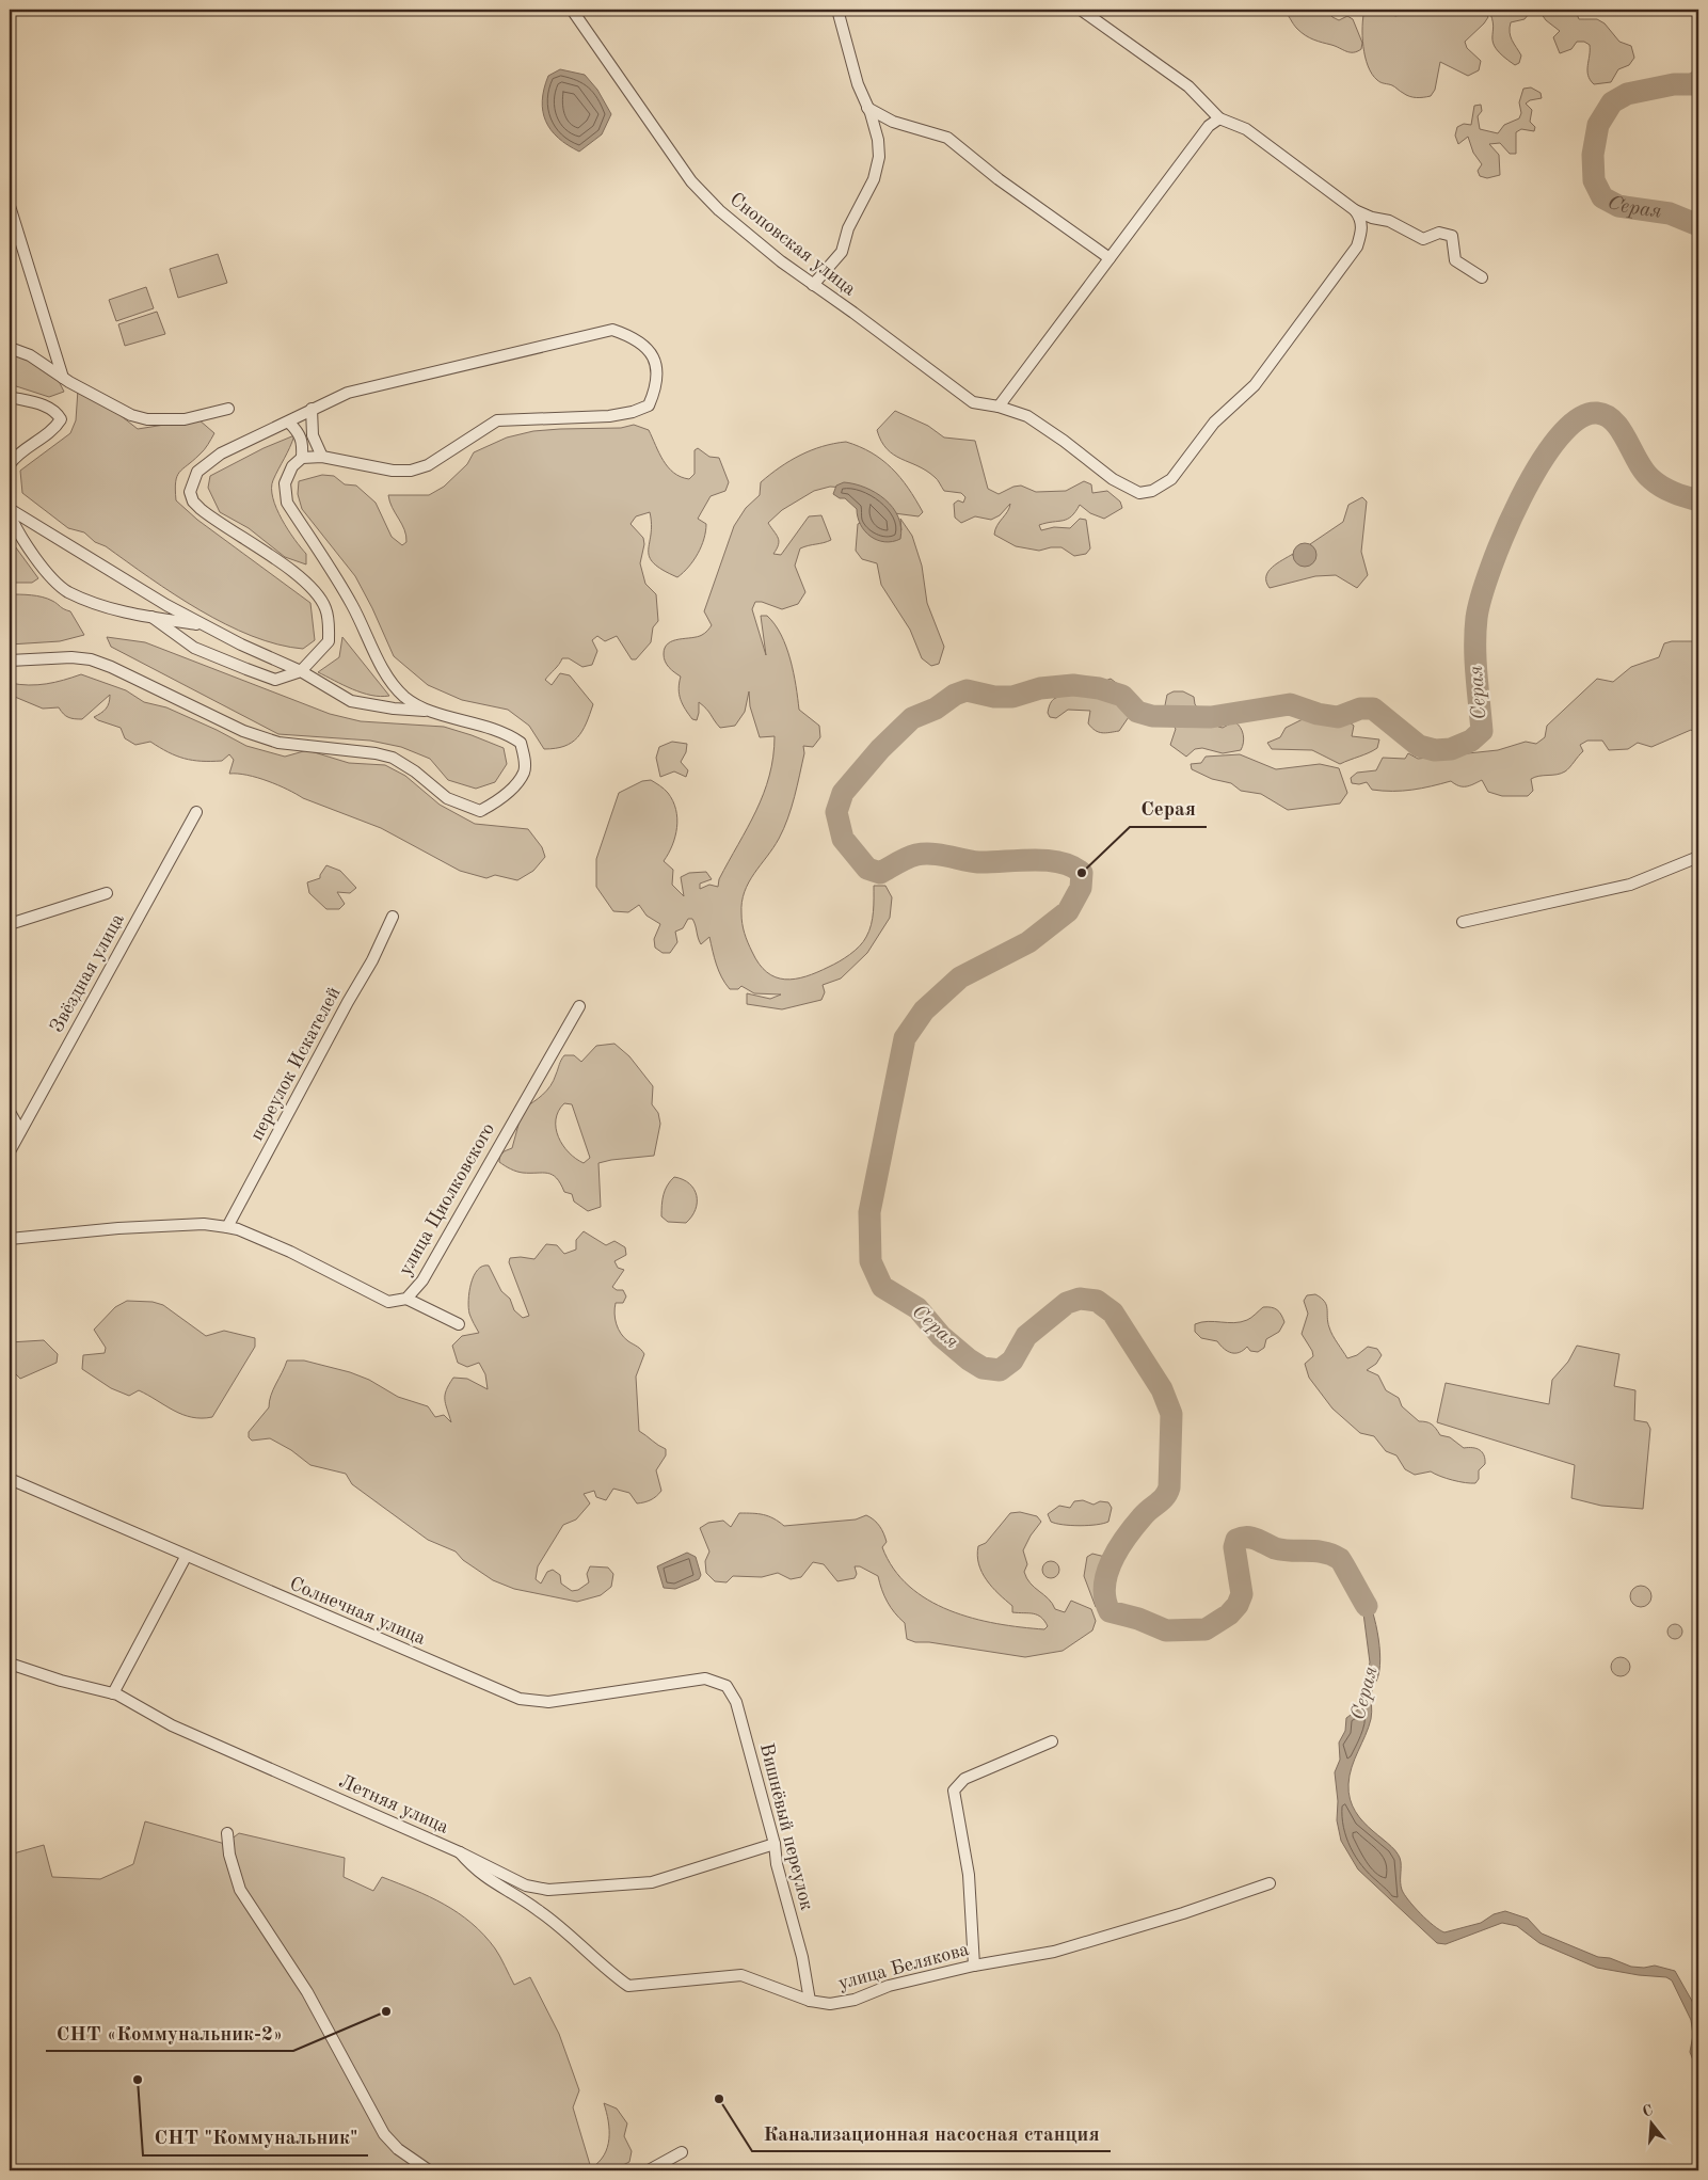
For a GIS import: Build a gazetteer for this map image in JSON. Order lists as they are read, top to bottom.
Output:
{
  "streets": {
    "street": [
      "Сноповская улица",
      "Звёздная улица",
      "переулок Искателей",
      "улица Циолковского",
      "Солнечная улица",
      "Летняя улица",
      "Вишнёвый переулок",
      "улица Белякова"
    ]
  },
  "crossings": [
    ["переулок Искателей", "улица Циолковского"],
    ["Солнечная улица", "Вишнёвый переулок"],
    ["Летняя улица", "Вишнёвый переулок"],
    ["Летняя улица", "улица Белякова"],
    ["Вишнёвый переулок", "улица Белякова"]
  ],
  "water": ["Серая"],
  "places": [
    "Серая",
    "СНТ «Коммунальник-2»",
    "СНТ \"Коммунальник\"",
    "Канализационная насосная станция"
  ],
  "north": "top"
}
